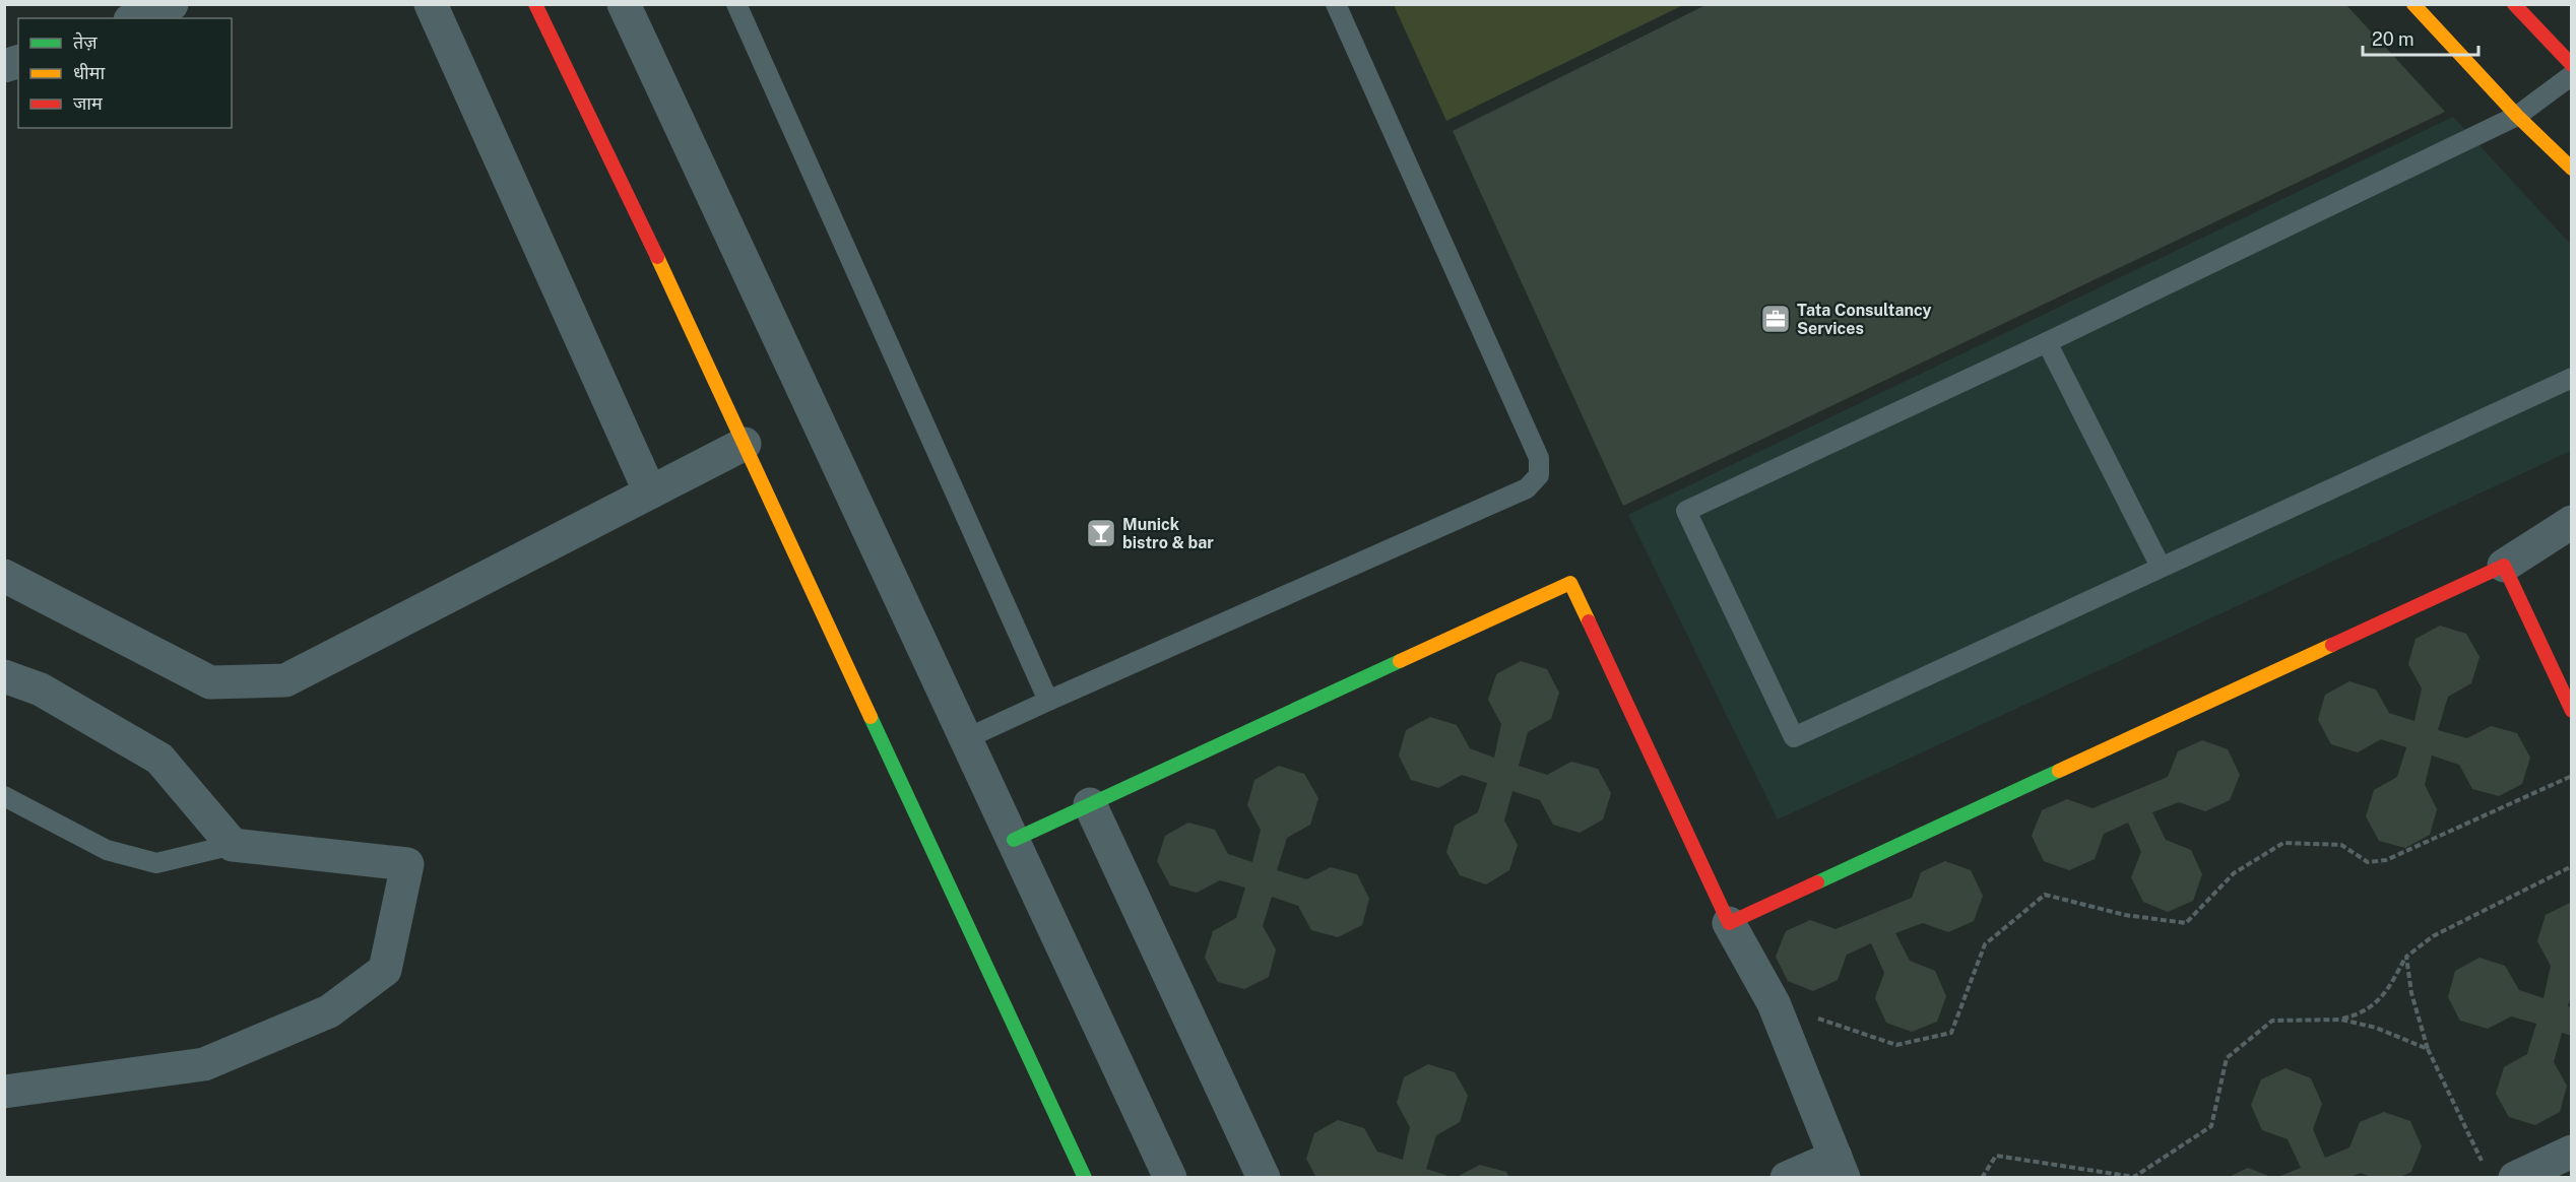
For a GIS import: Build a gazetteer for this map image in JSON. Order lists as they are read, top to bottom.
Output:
{
  "places": {
    "office": ["Tata Consultancy Services"],
    "bar": ["Munick bistro & bar"]
  },
  "legend": ["तेज़", "धीमा", "जाम"],
  "scale_bar": "20 m"
}
